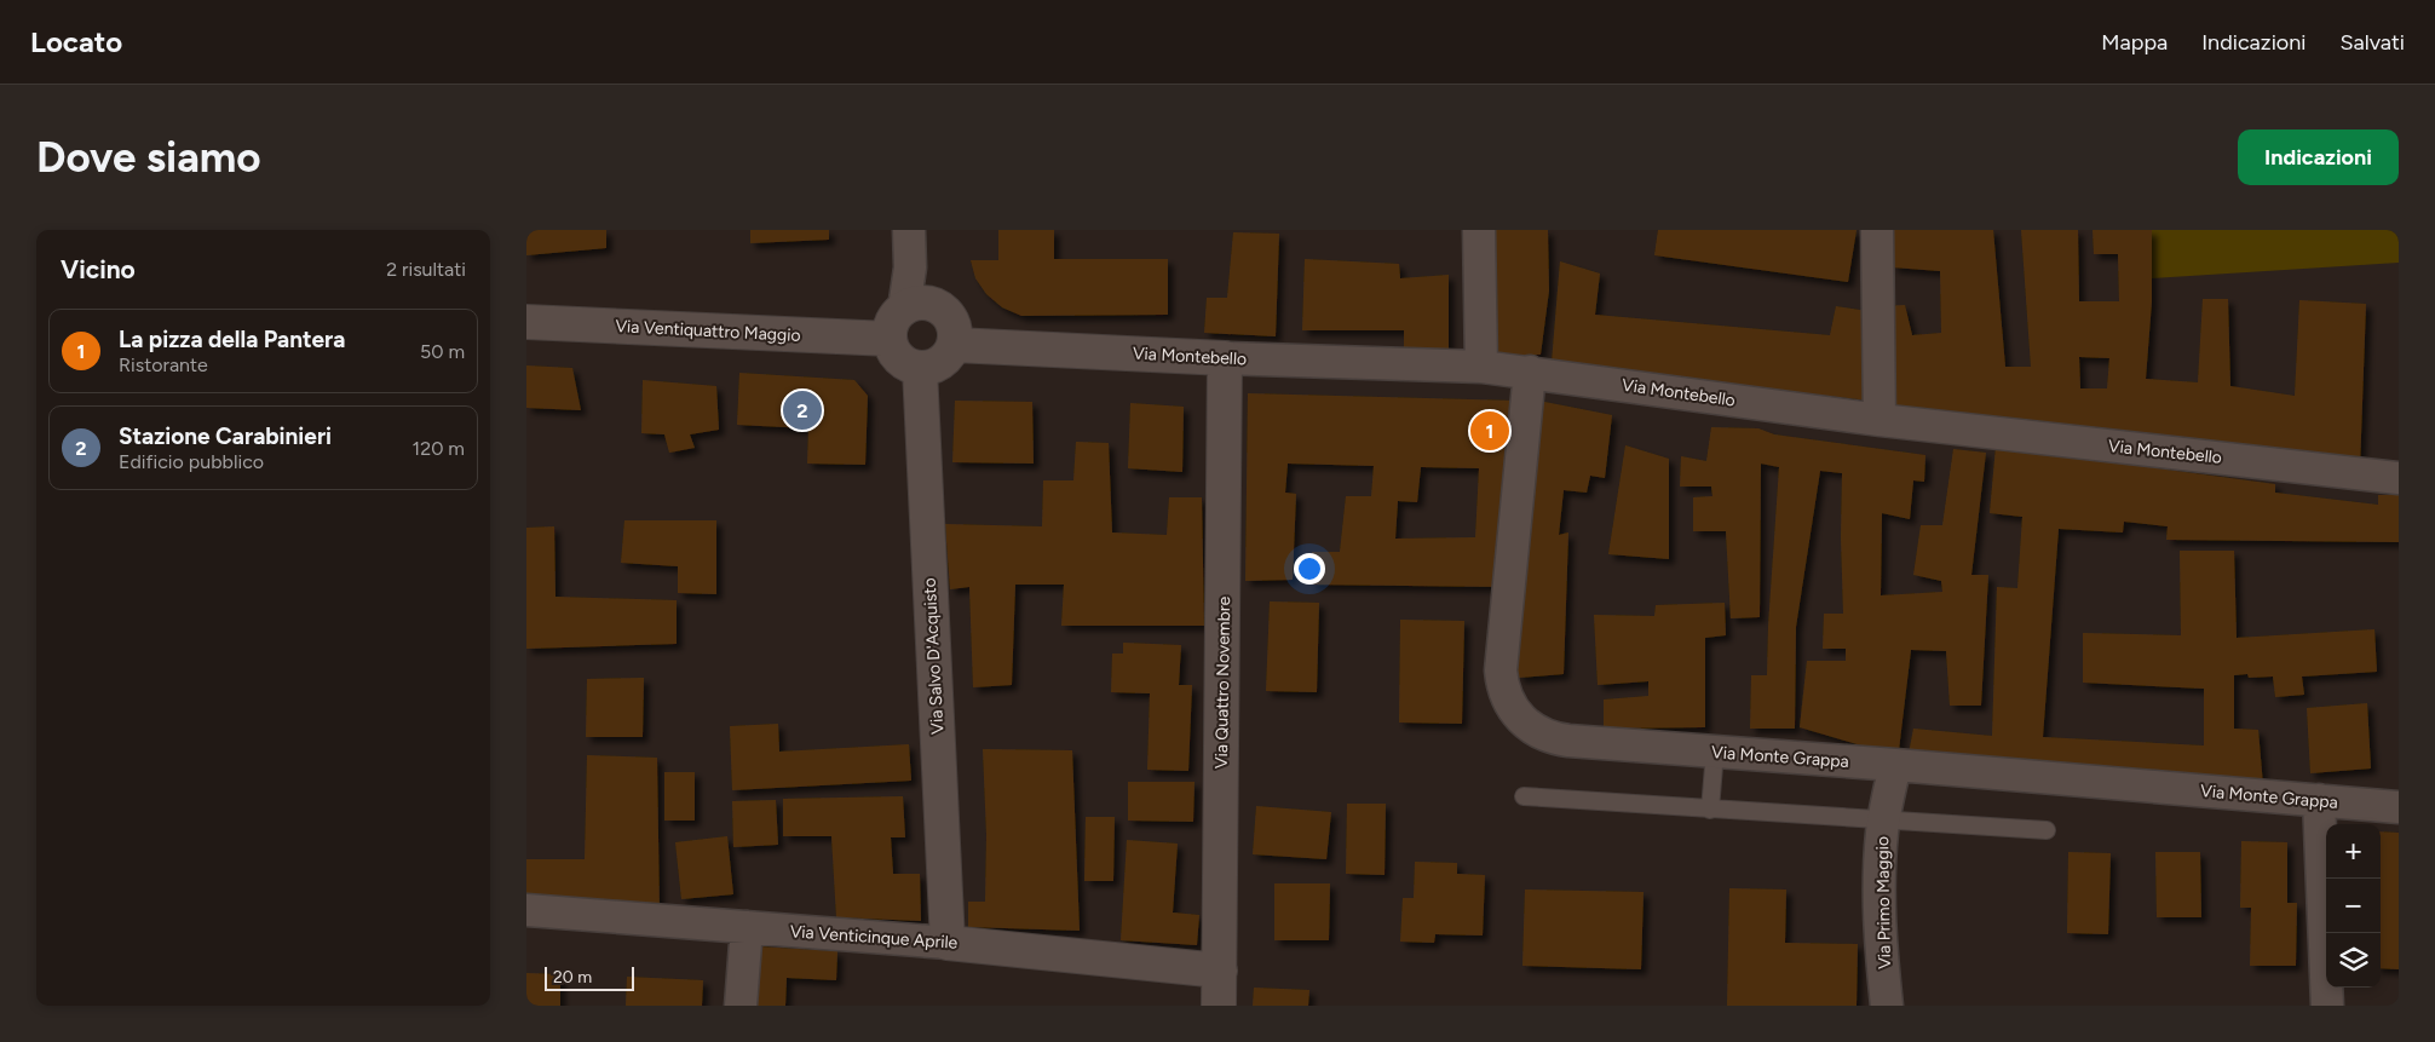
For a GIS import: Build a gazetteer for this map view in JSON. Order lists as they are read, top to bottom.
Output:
{
  "streets": {
    "street": [
      "Via Ventiquattro Maggio",
      "Via Montebello",
      "Via Salvo D'Acquisto",
      "Via Quattro Novembre",
      "Via Monte Grappa",
      "Via Primo Maggio",
      "Via Venticinque Aprile"
    ]
  },
  "crossings": [
    ["Via Ventiquattro Maggio", "Via Montebello"],
    ["Via Ventiquattro Maggio", "Via Salvo D'Acquisto"],
    ["Via Montebello", "Via Salvo D'Acquisto"],
    ["Via Montebello", "Via Quattro Novembre"],
    ["Via Montebello", "Via Monte Grappa"],
    ["Via Salvo D'Acquisto", "Via Venticinque Aprile"],
    ["Via Quattro Novembre", "Via Venticinque Aprile"],
    ["Via Monte Grappa", "Via Primo Maggio"]
  ],
  "scale_bar": "20 m",
  "page": {
    "header": "Locato",
    "nav": ["Mappa", "Indicazioni", "Salvati"],
    "buttons": "Indicazioni",
    "title": "Dove siamo",
    "heading": ["Vicino", "2 risultati"],
    "list": [
      {
        "mark": "1",
        "name": "La pizza della Pantera",
        "note": "Ristorante",
        "value": "50 m"
      },
      {
        "mark": "2",
        "name": "Stazione Carabinieri",
        "note": "Edificio pubblico",
        "value": "120 m"
      }
    ],
    "pins": ["2", "1"],
    "map_buttons": ["+", "−"],
    "scale": "20 m"
  }
}
